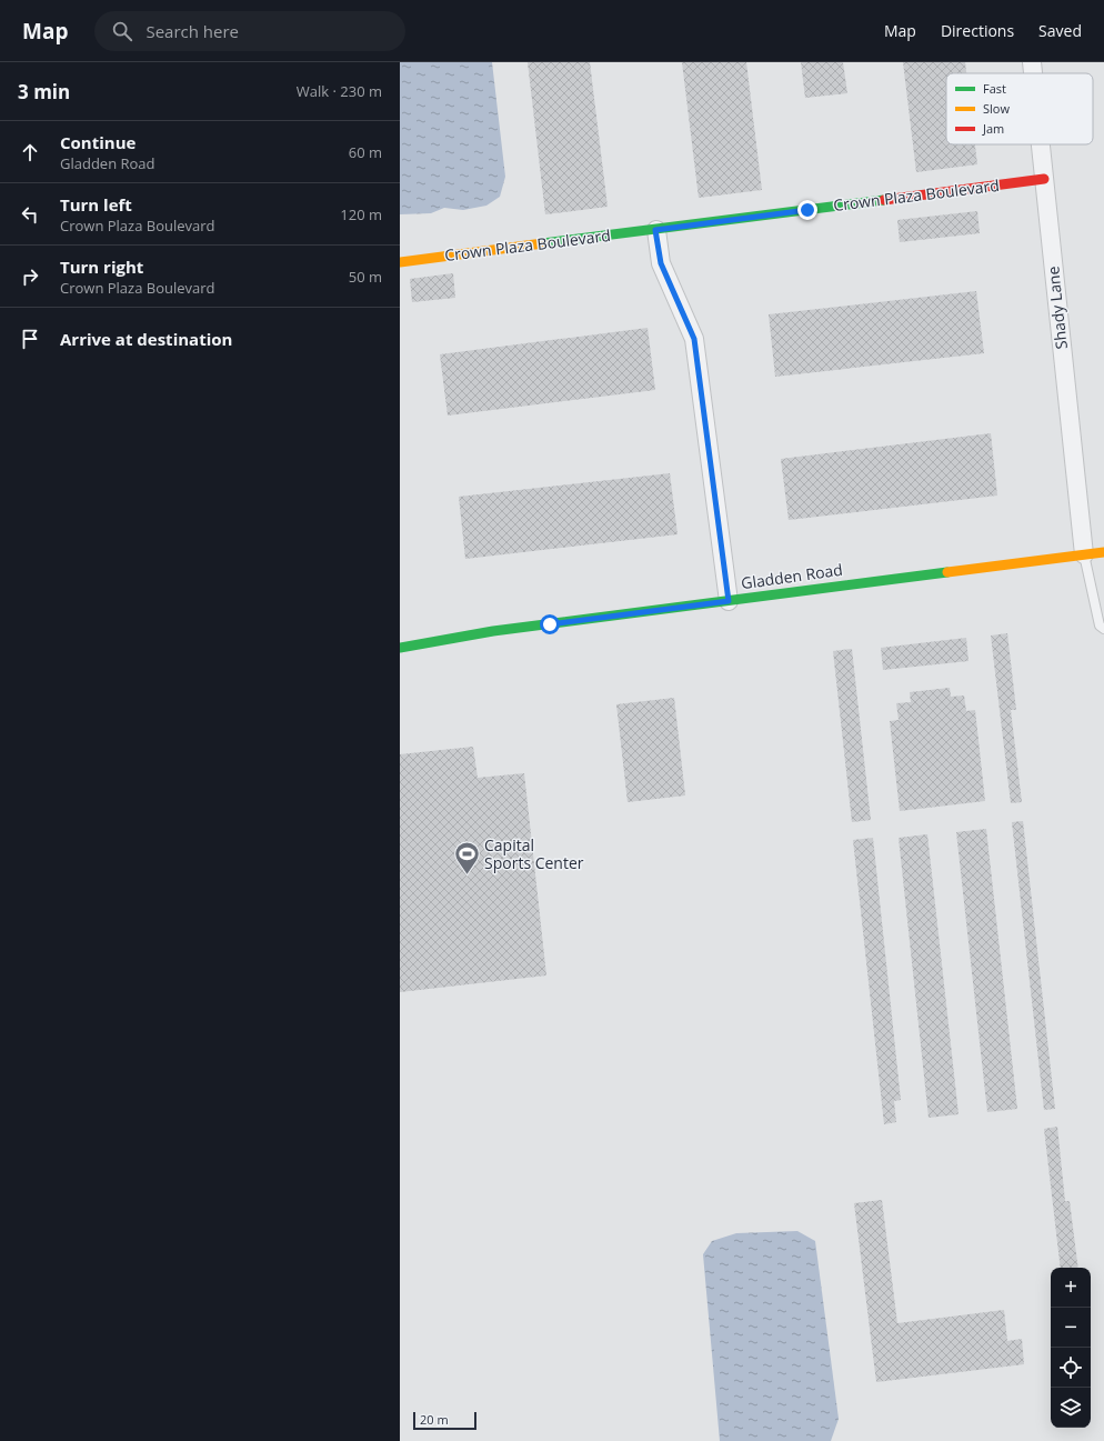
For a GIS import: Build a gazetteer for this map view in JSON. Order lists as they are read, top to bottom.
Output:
{
  "streets": {
    "street": ["Crown Plaza Boulevard", "Shady Lane", "Gladden Road"]
  },
  "crossings": [
    ["Crown Plaza Boulevard", "Shady Lane"],
    ["Shady Lane", "Gladden Road"]
  ],
  "places": {
    "sports": ["Capital Sports Center"]
  },
  "legend": ["Fast", "Slow", "Jam"],
  "scale_bar": "20 m",
  "page": {
    "header": "Map",
    "search": "Search here",
    "nav": ["Map", "Directions", "Saved"],
    "heading": ["3 min", "Walk · 230 m"],
    "list": [
      ["Continue", "Gladden Road", "60 m"],
      ["Turn left", "Crown Plaza Boulevard", "120 m"],
      ["Turn right", "Crown Plaza Boulevard", "50 m"],
      "Arrive at destination"
    ],
    "map_buttons": ["+", "−"],
    "scale": "20 m"
  }
}
